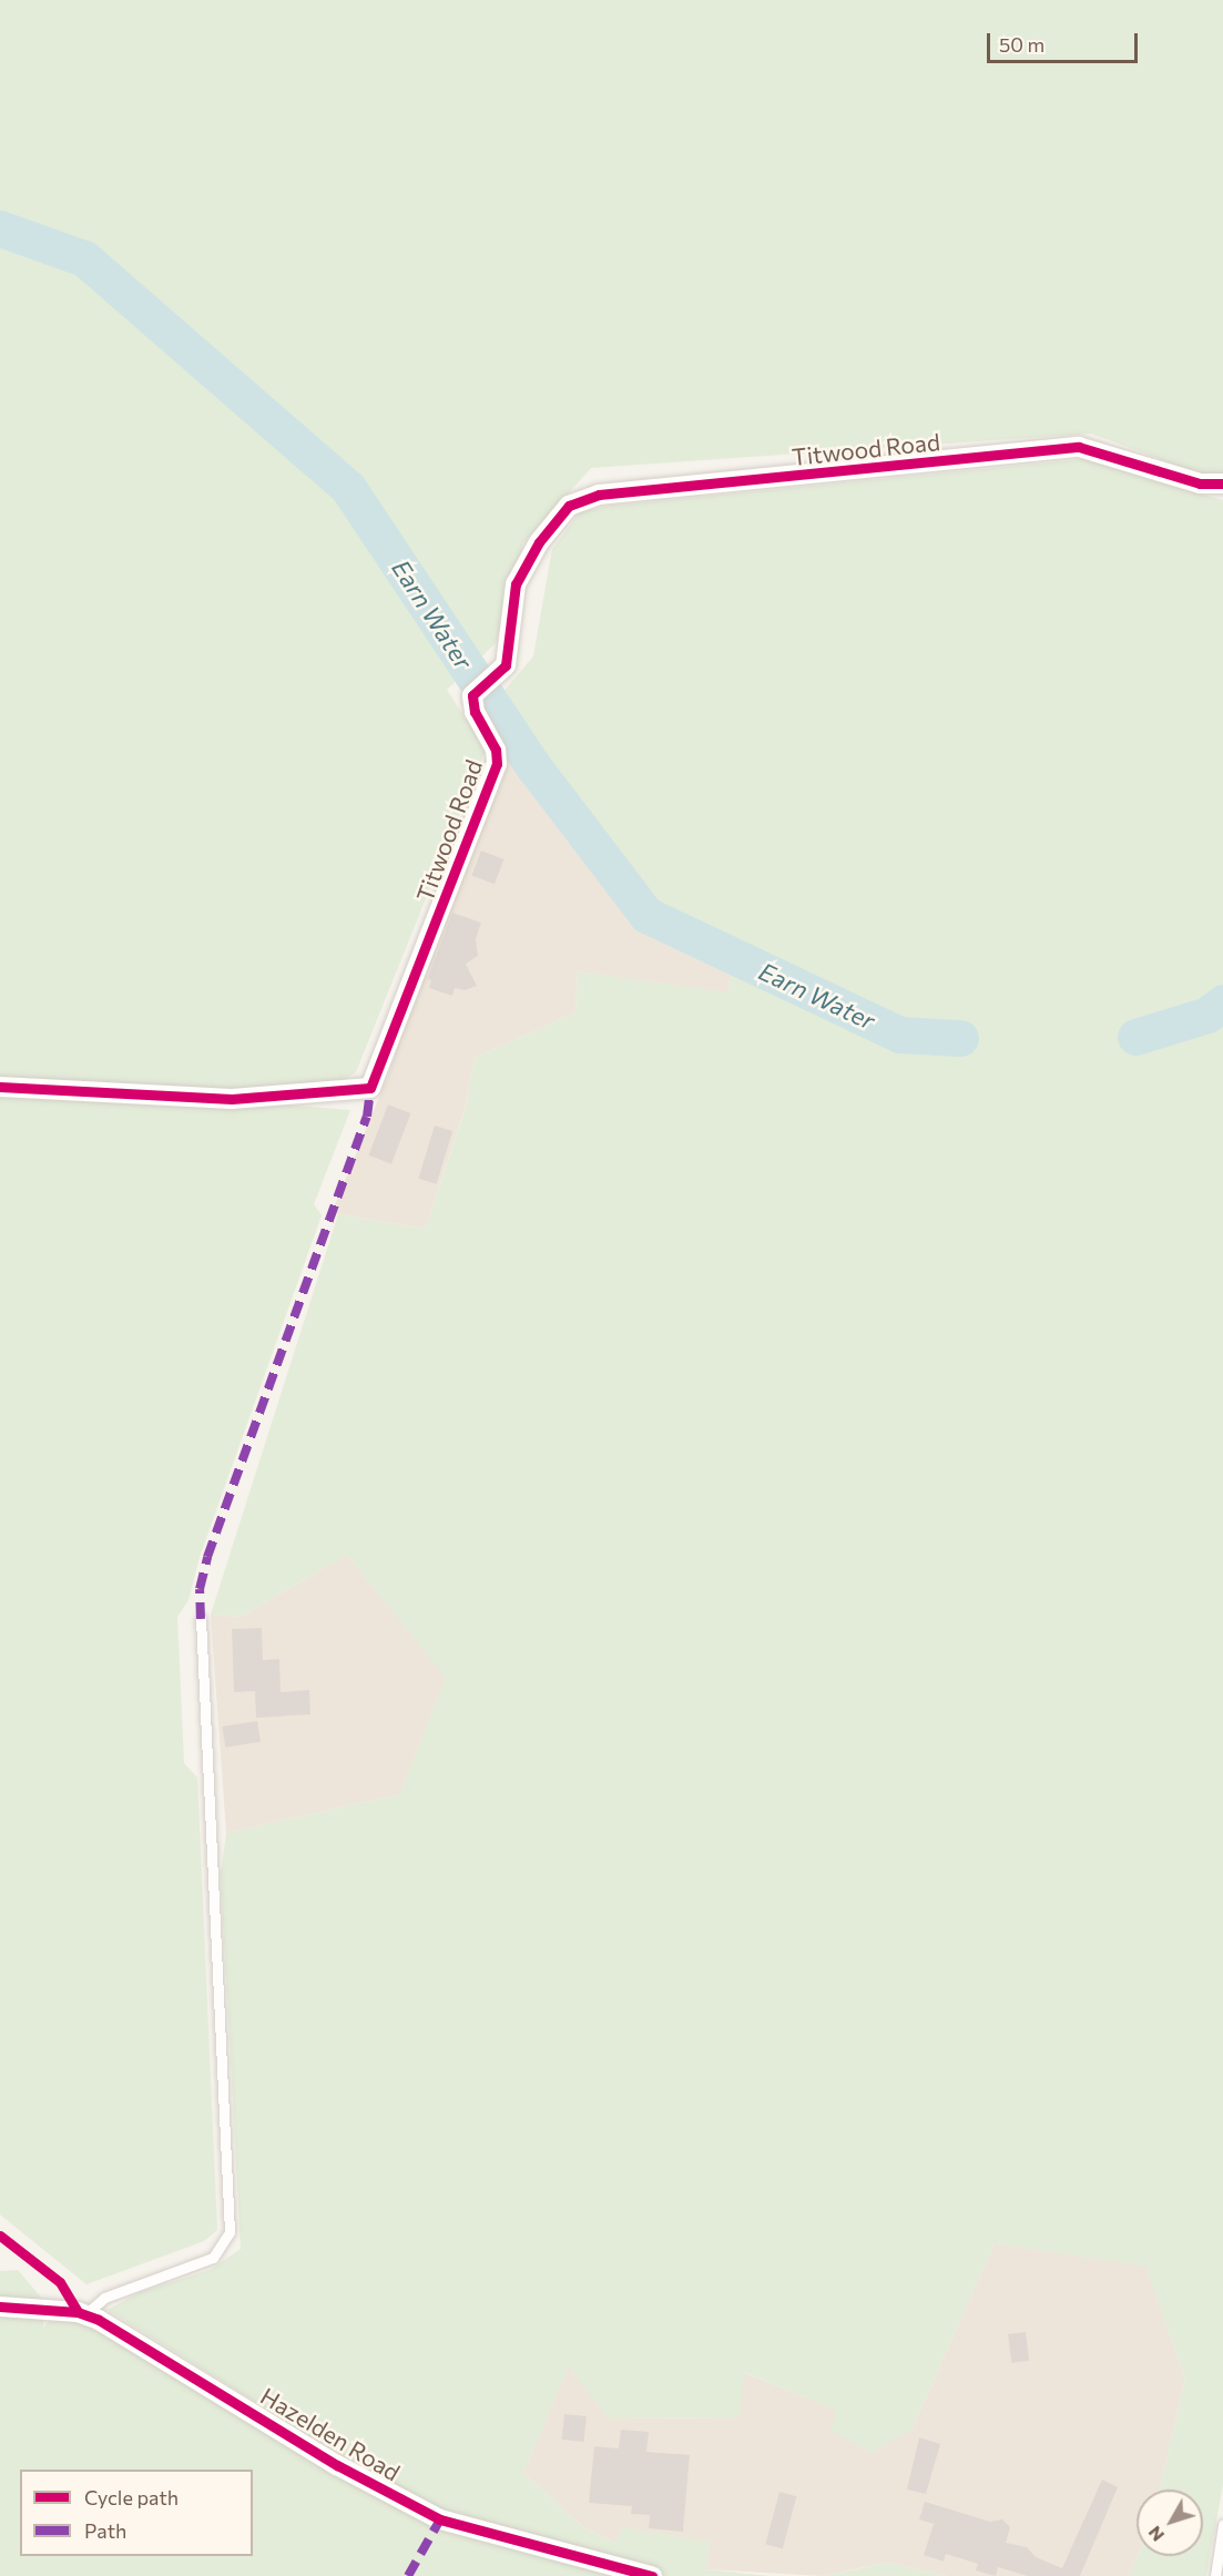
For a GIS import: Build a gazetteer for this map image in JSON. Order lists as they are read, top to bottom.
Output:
{
  "streets": {
    "street": ["Titwood Road", "Hazelden Road"]
  },
  "water": ["Earn Water"],
  "legend": ["Cycle path", "Path"],
  "scale_bar": "50 m",
  "north": "bottom left"
}
